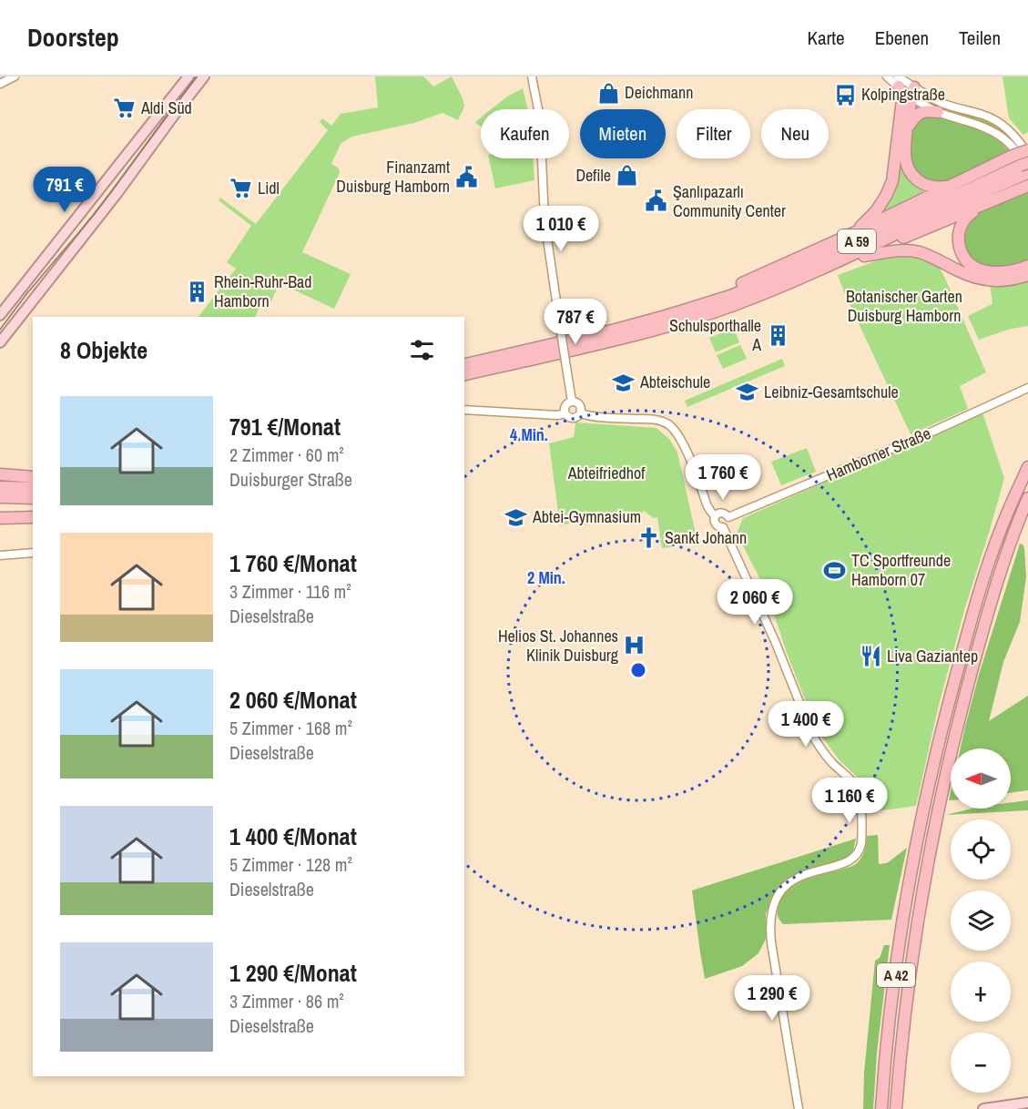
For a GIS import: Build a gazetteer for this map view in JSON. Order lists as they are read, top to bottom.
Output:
{
  "streets": {
    "highway": ["A 59", "A 42"],
    "street": ["Hamborner Straße"]
  },
  "parks": ["Botanischer Garten Duisburg Hamborn", "Abteifriedhof"],
  "places": {
    "shop": ["Deichmann", "Defile"],
    "bus stop": ["Kolpingstraße"],
    "supermarket": ["Aldi Süd", "Lidl"],
    "public building": ["Finanzamt Duisburg Hamborn", "Şanlıpazarlı Community Center"],
    "building": ["Rhein-Ruhr-Bad Hamborn", "Schulsporthalle A"],
    "school or university": ["Abteischule", "Leibniz-Gesamtschule", "Abtei-Gymnasium"],
    "church": ["Sankt Johann"],
    "sports": ["TC Sportfreunde Hamborn 07"],
    "hospital": ["Helios St. Johannes Klinik Duisburg"],
    "restaurant": ["Liva Gaziantep"]
  },
  "north": "left",
  "page": {
    "header": "Doorstep",
    "nav": ["Karte", "Ebenen", "Teilen"],
    "chip": [
      "Kaufen",
      "Mieten",
      "Filter",
      "Neu"
    ],
    "price": [
      "791 €",
      "1 010 €",
      "787 €",
      "1 760 €",
      "2 060 €",
      "1 400 €",
      "1 160 €",
      "1 290 €"
    ],
    "heading": "8 Objekte",
    "list": [
      {
        "name": "791 €/Monat",
        "note": "2 Zimmer · 60 m² · Duisburger Straße"
      },
      {
        "name": "1 760 €/Monat",
        "note": "3 Zimmer · 116 m² · Dieselstraße"
      },
      {
        "name": "2 060 €/Monat",
        "note": "5 Zimmer · 168 m² · Dieselstraße"
      },
      {
        "name": "1 400 €/Monat",
        "note": "5 Zimmer · 128 m² · Dieselstraße"
      },
      {
        "name": "1 290 €/Monat",
        "note": "3 Zimmer · 86 m² · Dieselstraße"
      }
    ],
    "map_buttons": ["+", "−"]
  },
  "rings": ["4 Min.", "2 Min."]
}
